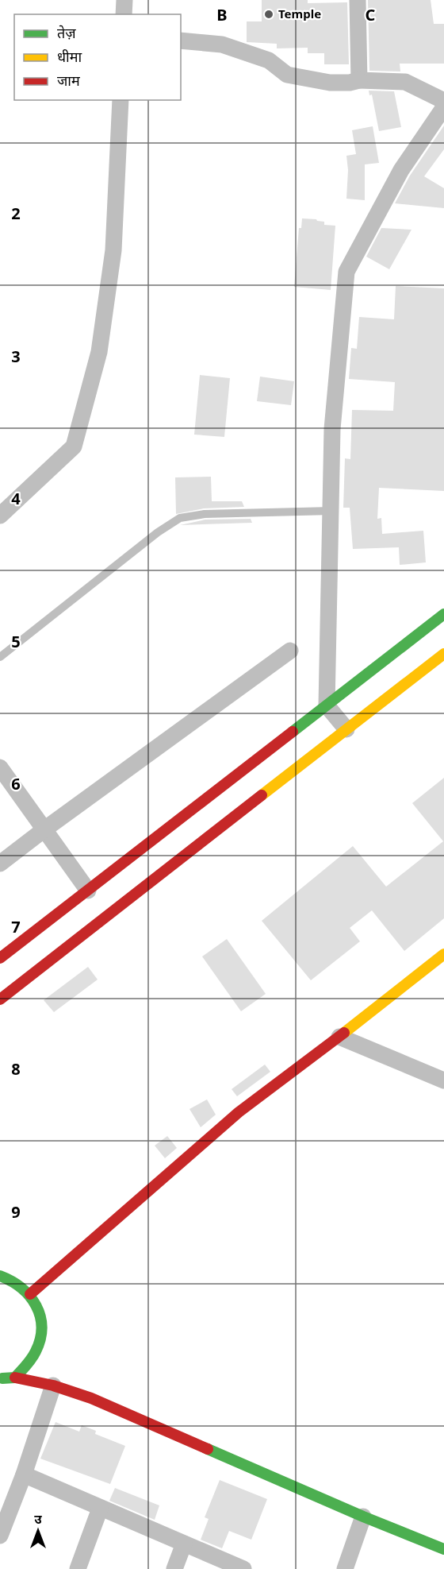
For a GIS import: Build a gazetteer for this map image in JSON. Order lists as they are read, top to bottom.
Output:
{
  "places": ["Temple"],
  "legend": ["तेज़", "धीमा", "जाम"],
  "north": "top",
  "grid": {
    "columns": ["B", "C"],
    "rows": [
      "2",
      "3",
      "4",
      "5",
      "6",
      "7",
      "8",
      "9"
    ]
  }
}
